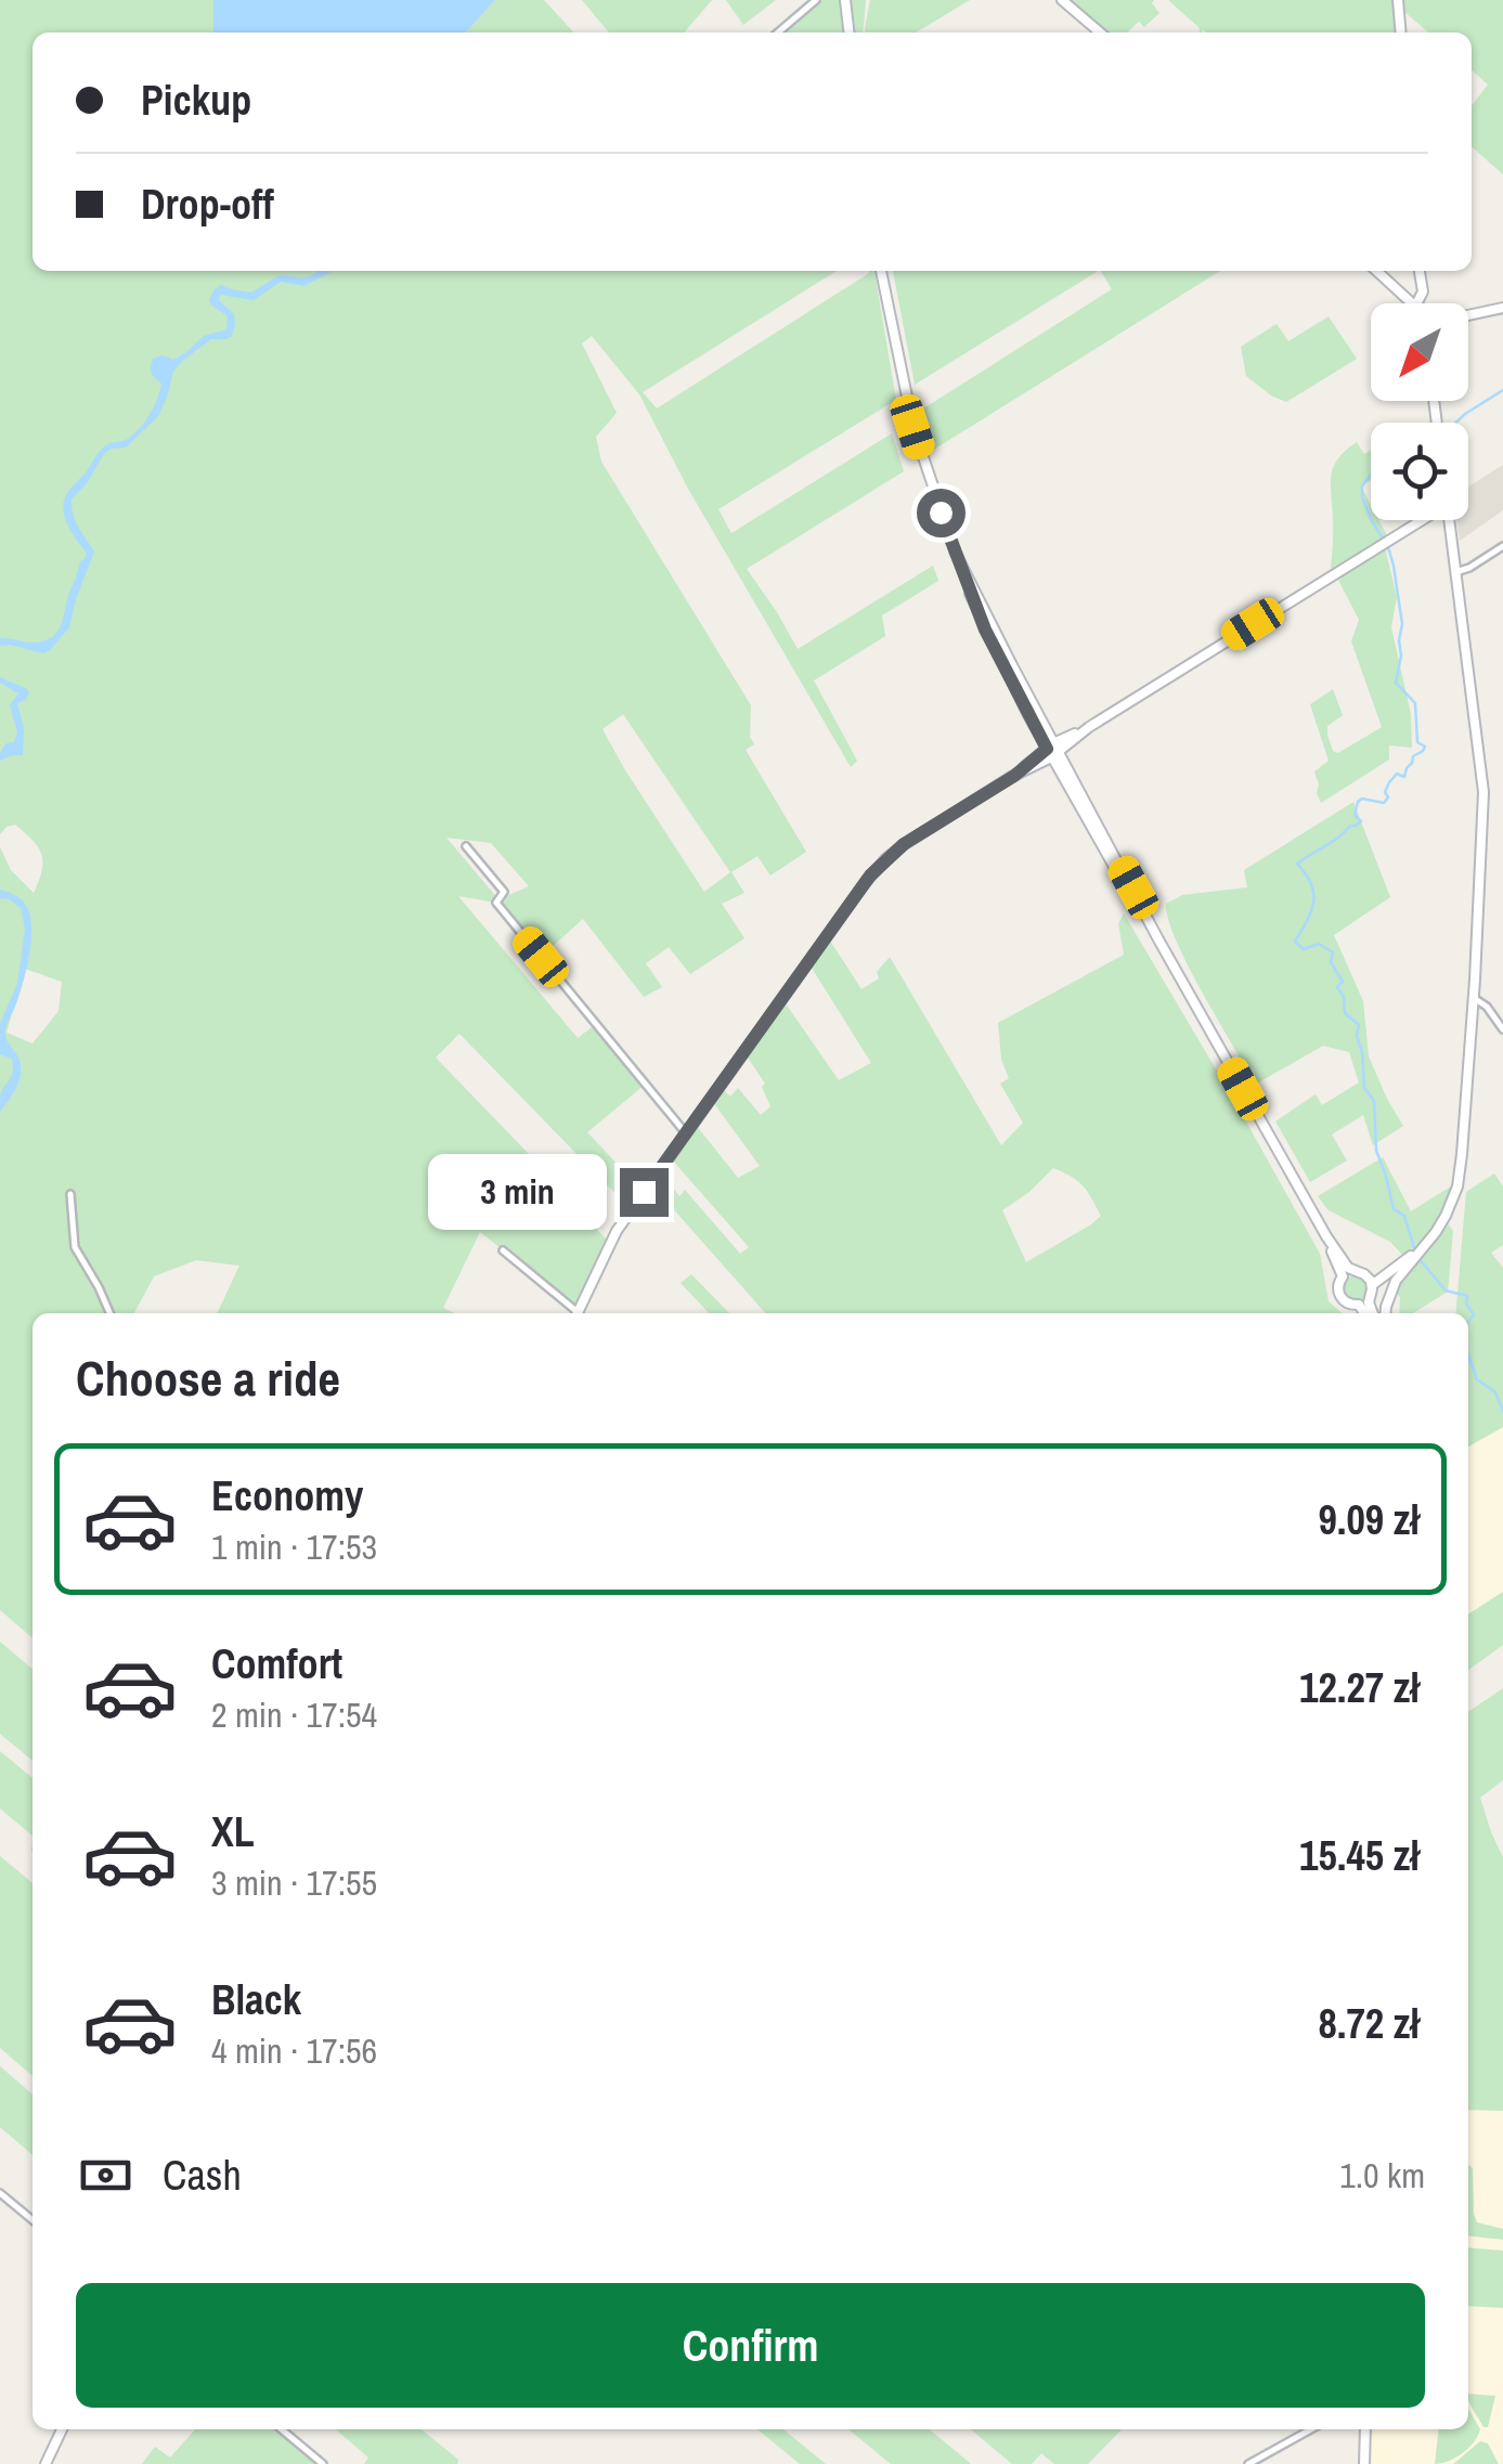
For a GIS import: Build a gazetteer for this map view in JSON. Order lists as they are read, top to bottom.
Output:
{
  "north": "bottom left",
  "page": {
    "banner": ["Pickup", "Drop-off"],
    "bubble": "3 min",
    "heading": "Choose a ride",
    "list": [
      {
        "name": "Economy",
        "note": "1 min · 17:53",
        "value": "9.09 zł"
      },
      {
        "name": "Comfort",
        "note": "2 min · 17:54",
        "value": "12.27 zł"
      },
      {
        "name": "XL",
        "note": "3 min · 17:55",
        "value": "15.45 zł"
      },
      {
        "name": "Black",
        "note": "4 min · 17:56",
        "value": "8.72 zł"
      }
    ],
    "pay": ["Cash", "1.0 km"],
    "buttons": "Confirm"
  }
}
